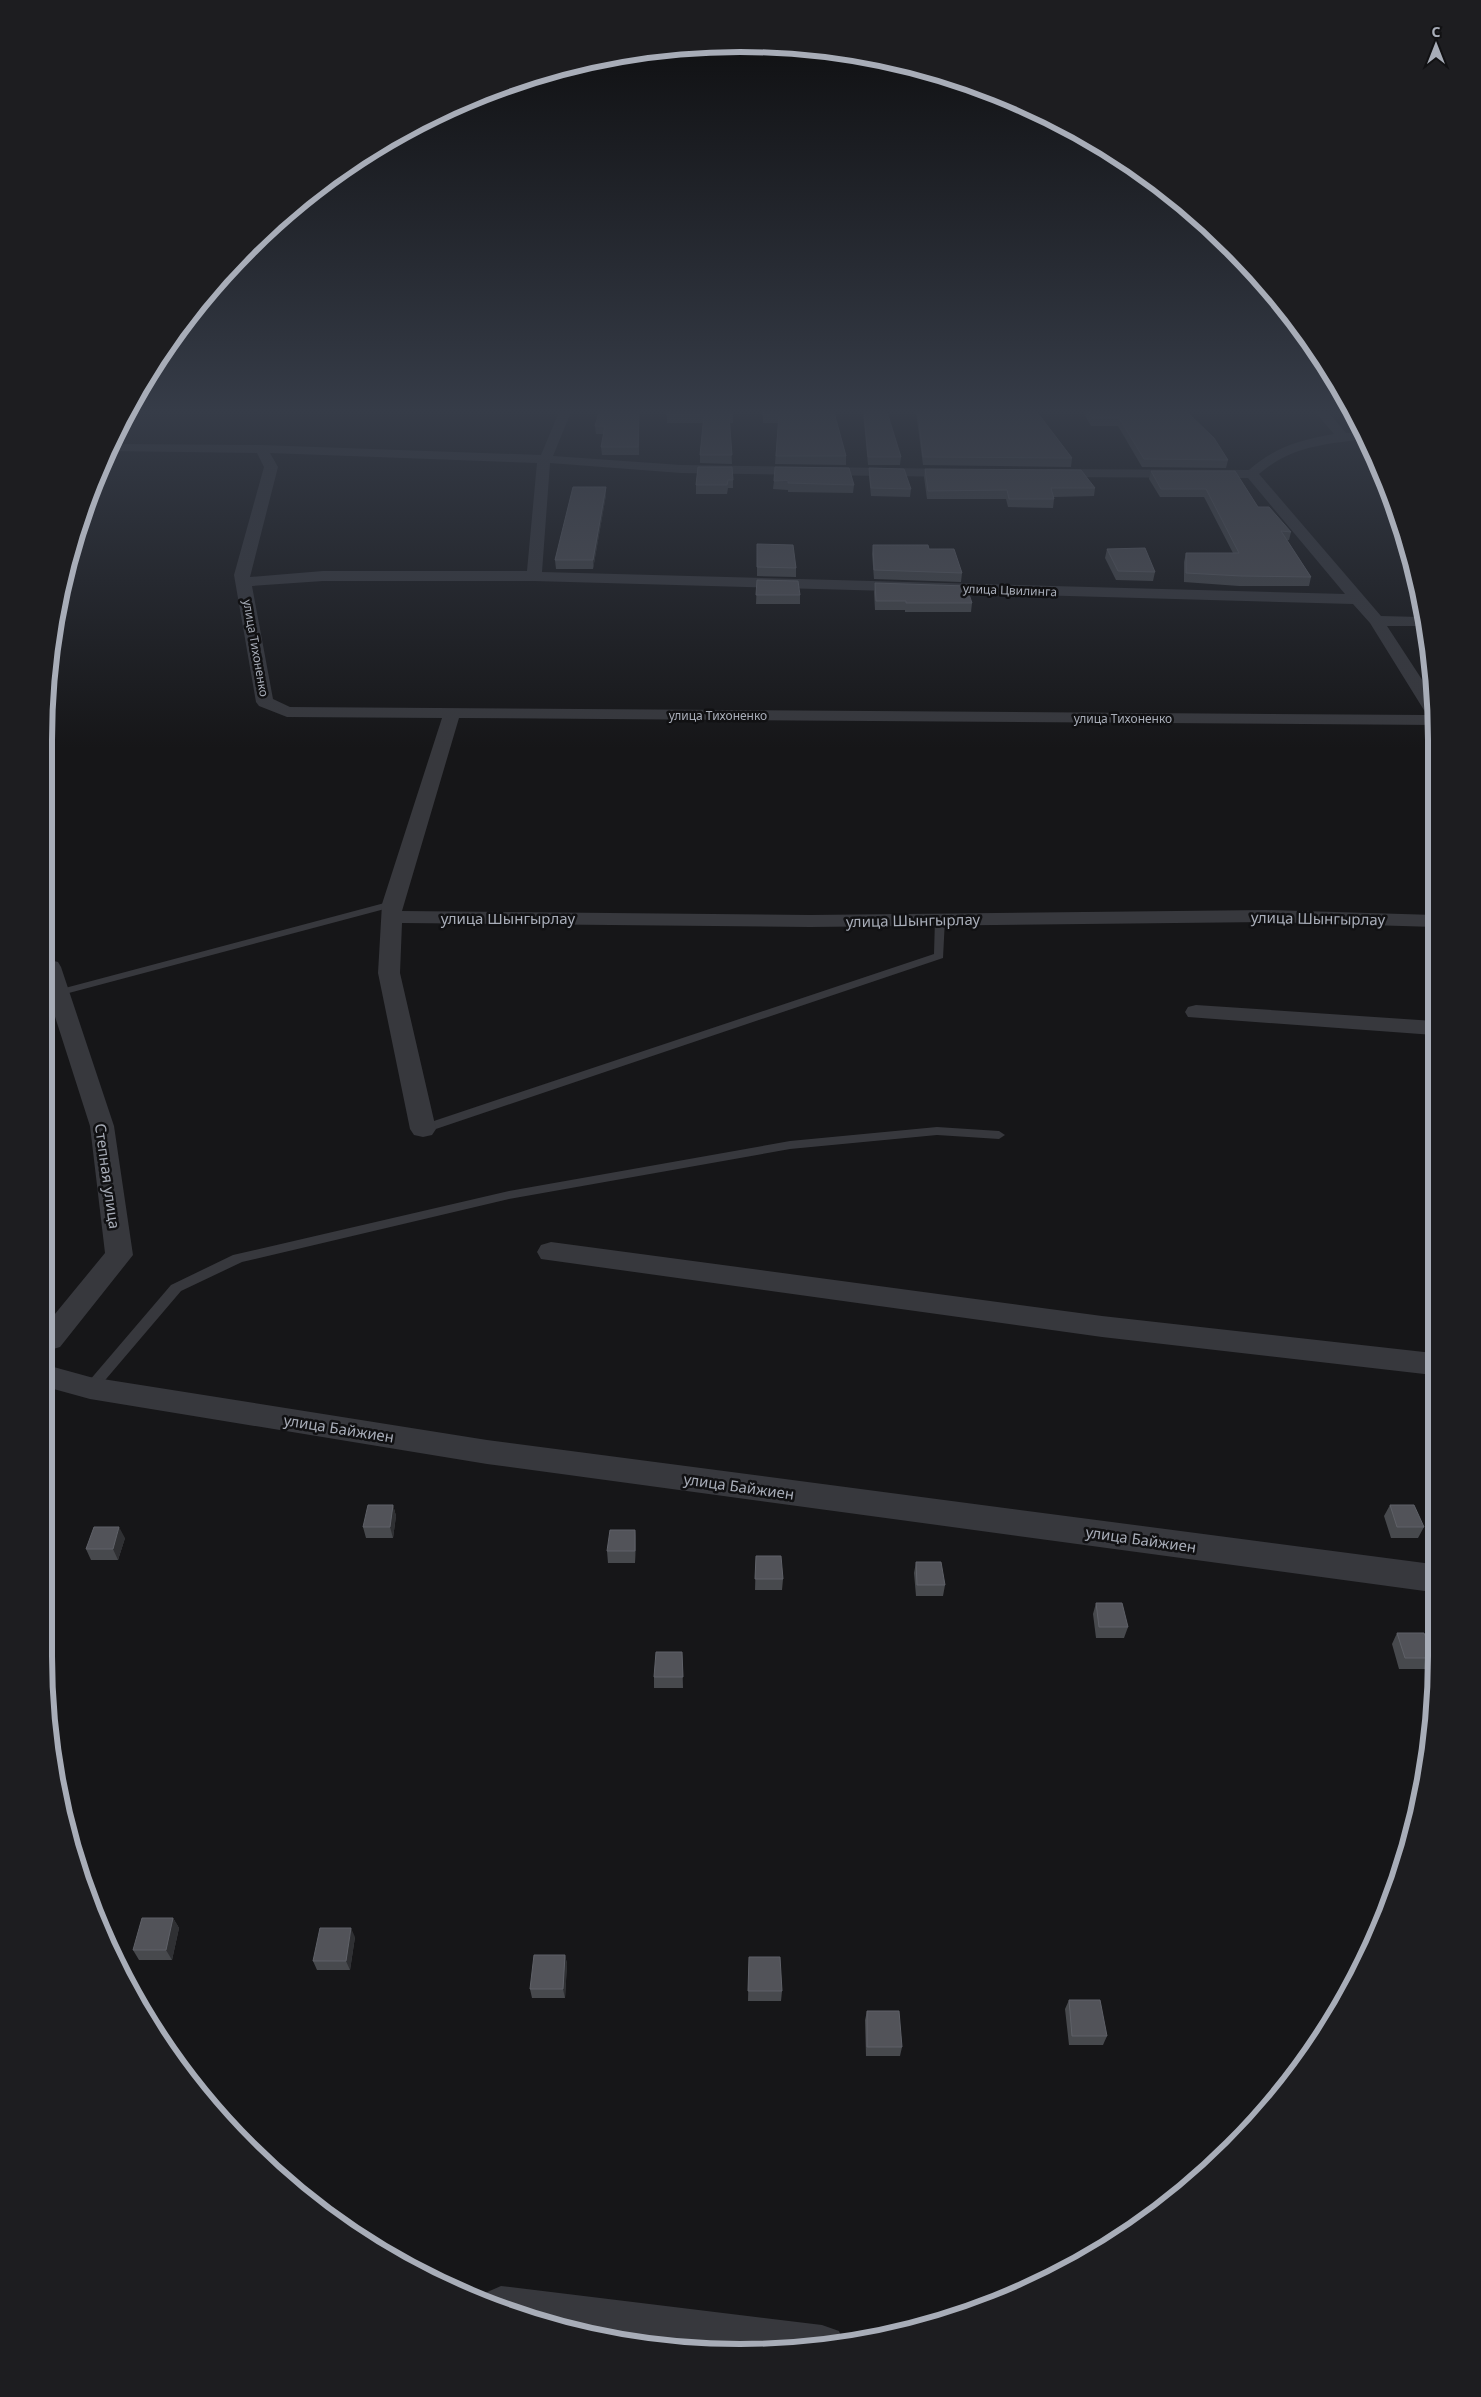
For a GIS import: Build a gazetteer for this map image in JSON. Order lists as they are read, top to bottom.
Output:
{
  "streets": {
    "street": [
      "улица Цвилинга",
      "улица Тихоненко",
      "улица Шынгырлау",
      "Степная улица",
      "улица Байжиен"
    ]
  },
  "crossings": [
    ["улица Цвилинга", "улица Тихоненко"]
  ],
  "north": "top"
}
